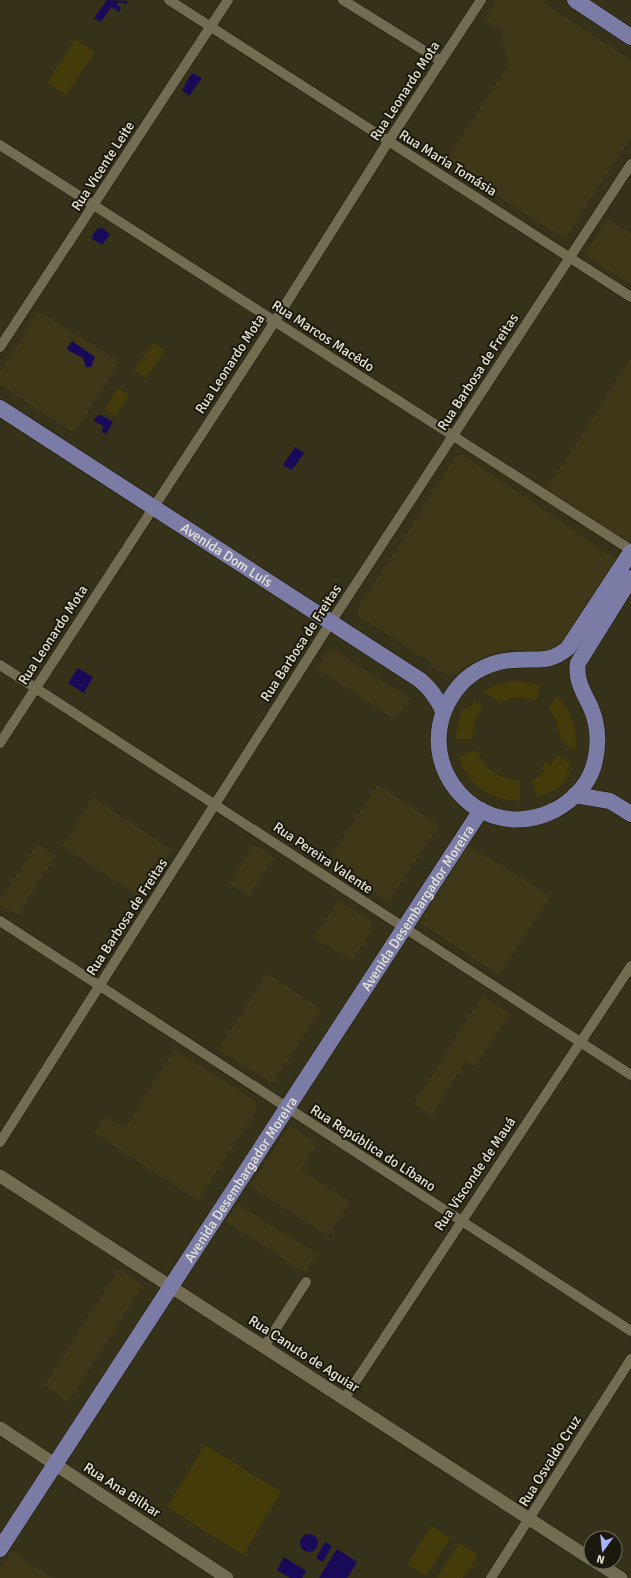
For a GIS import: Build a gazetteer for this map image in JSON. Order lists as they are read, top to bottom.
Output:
{
  "streets": {
    "main road": ["Avenida Dom Luís", "Avenida Desembargador Moreira"],
    "street": [
      "Rua Leonardo Mota",
      "Rua Maria Tomásia",
      "Rua Vicente Leite",
      "Rua Marcos Macêdo",
      "Rua Barbosa de Freitas",
      "Rua Pereira Valente",
      "Rua República do Líbano",
      "Rua Visconde de Mauá",
      "Rua Canuto de Aguiar",
      "Rua Osvaldo Cruz",
      "Rua Ana Bilhar"
    ]
  },
  "crossings": [
    ["Rua Leonardo Mota", "Rua Maria Tomásia"],
    ["Rua Leonardo Mota", "Rua Marcos Macêdo"],
    ["Rua Leonardo Mota", "Avenida Dom Luís"],
    ["Rua Leonardo Mota", "Rua Pereira Valente"],
    ["Rua Maria Tomásia", "Rua Vicente Leite"],
    ["Rua Maria Tomásia", "Rua Barbosa de Freitas"],
    ["Rua Vicente Leite", "Rua Marcos Macêdo"],
    ["Rua Marcos Macêdo", "Rua Barbosa de Freitas"],
    ["Rua Marcos Macêdo", "Avenida Desembargador Moreira"],
    ["Rua Barbosa de Freitas", "Avenida Dom Luís"],
    ["Rua Barbosa de Freitas", "Rua Pereira Valente"],
    ["Rua Barbosa de Freitas", "Rua República do Líbano"],
    ["Avenida Dom Luís", "Avenida Desembargador Moreira"],
    ["Rua Pereira Valente", "Avenida Desembargador Moreira"],
    ["Rua Pereira Valente", "Rua Visconde de Mauá"],
    ["Avenida Desembargador Moreira", "Rua República do Líbano"],
    ["Avenida Desembargador Moreira", "Rua Canuto de Aguiar"],
    ["Avenida Desembargador Moreira", "Rua Ana Bilhar"],
    ["Rua República do Líbano", "Rua Visconde de Mauá"],
    ["Rua Visconde de Mauá", "Rua Canuto de Aguiar"],
    ["Rua Canuto de Aguiar", "Rua Osvaldo Cruz"]
  ],
  "north": "bottom"
}
